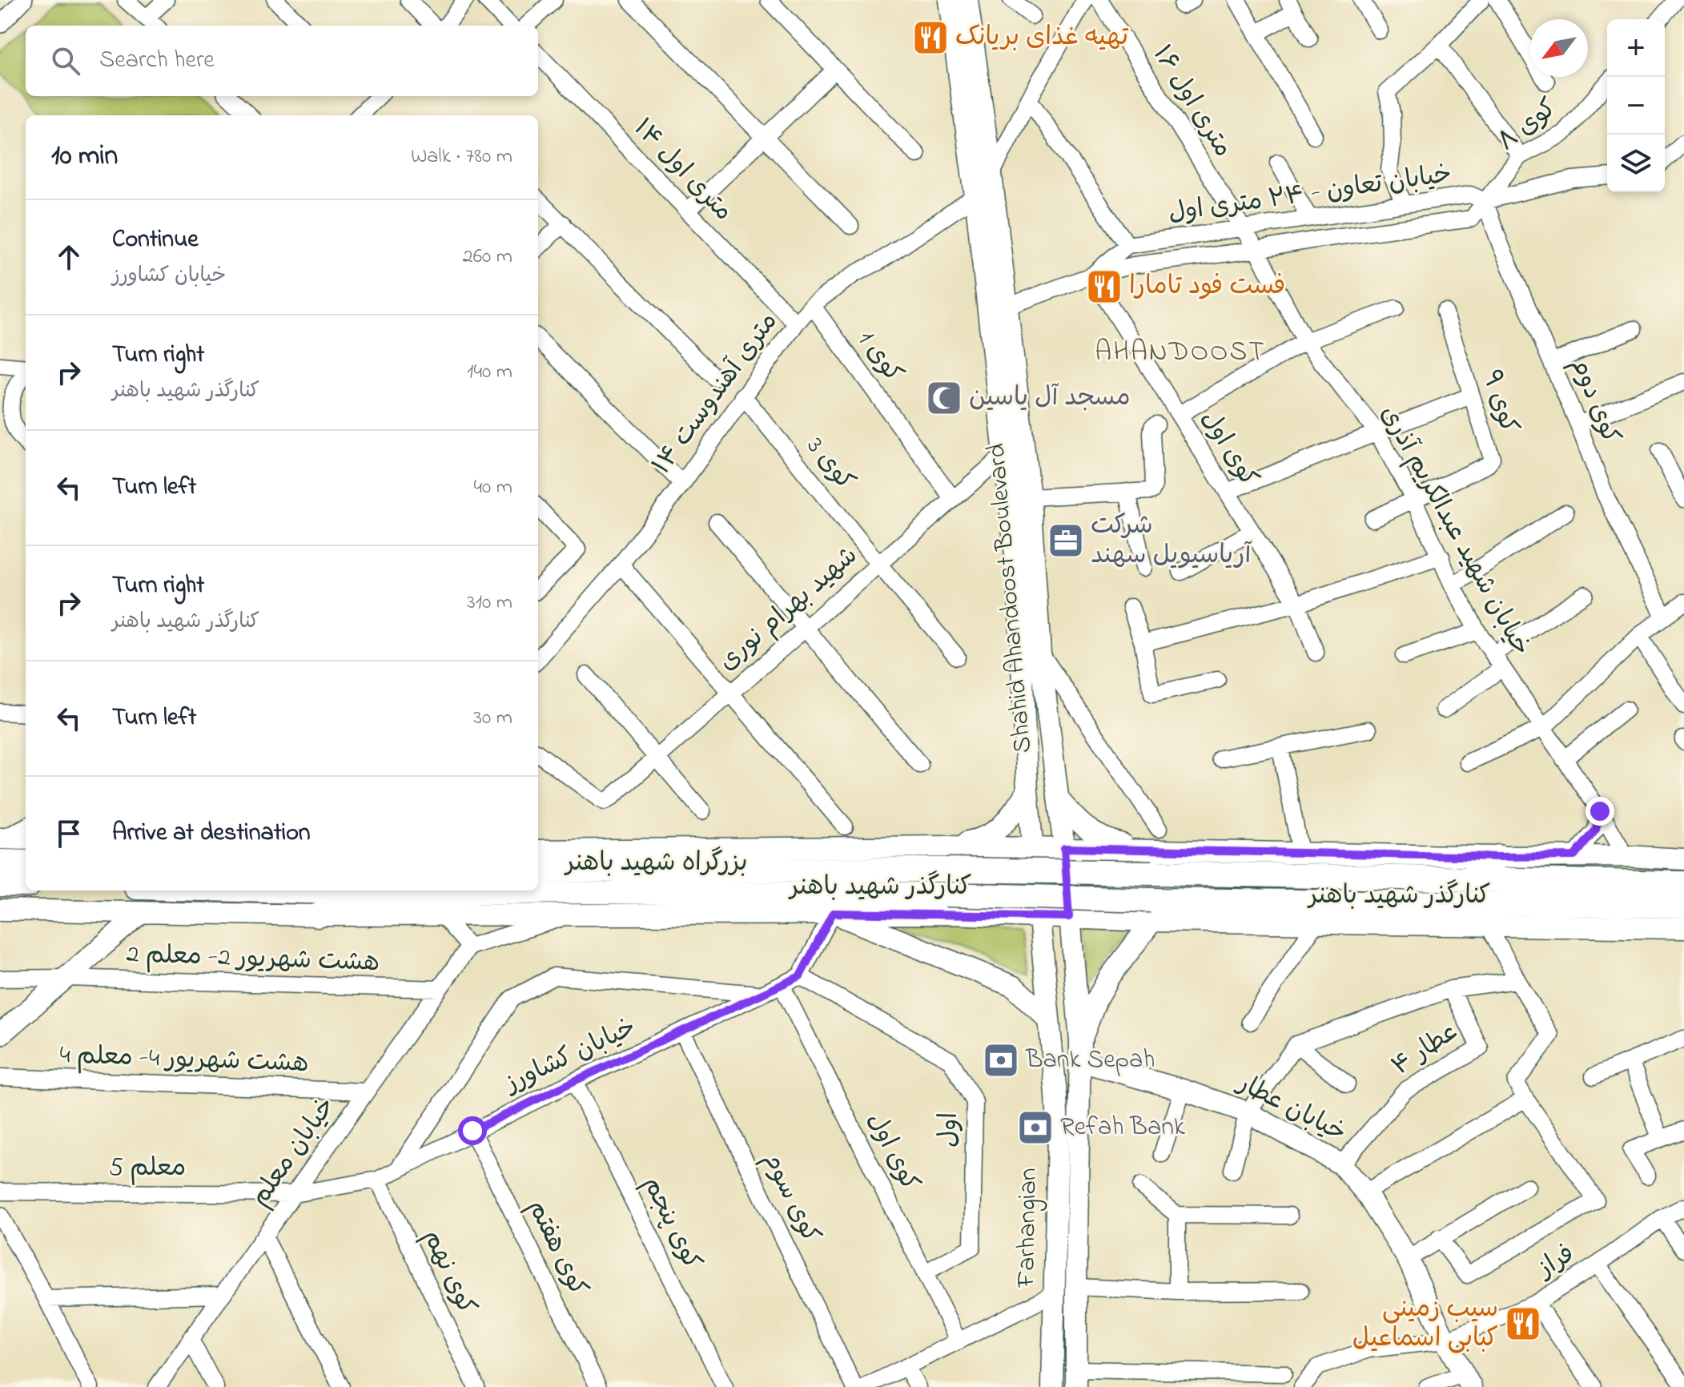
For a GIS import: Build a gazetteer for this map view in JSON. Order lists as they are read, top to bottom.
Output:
{
  "streets": {
    "highway": ["بزرگراه شهید باهنر"],
    "main road": [
      "Shahid Ahandoost Boulevard",
      "کنارگذر شهید باهنر",
      "خیابان عطار",
      "Farhangian"
    ],
    "street": [
      "۱۶ متری اول",
      "کوی ۸",
      "۱۴ متری اول",
      "خیابان تعاون - ۲۴ متری اول",
      "کوی 1",
      "۱۴ متری آهندوست",
      "کوی دوم",
      "کوی ۹",
      "کوی اول",
      "کوی 3",
      "خیابان شهید عبدالکریم آذری",
      "شهید بهرام نوری",
      "هشت شهریور 2- معلم 2",
      "عطار ۴",
      "خیابان کشاورز",
      "هشت شهریور 4- معلم 4",
      "اول",
      "خیابان معلم",
      "معلم 5",
      "کوی سوم",
      "کوی پنجم",
      "کوی هفتم",
      "فراز",
      "کوی نهم"
    ]
  },
  "crossings": [
    ["۱۶ متری اول", "خیابان تعاون - ۲۴ متری اول"],
    ["۱۶ متری اول", "خیابان شهید عبدالکریم آذری"],
    ["کوی ۸", "خیابان تعاون - ۲۴ متری اول"],
    ["کوی ۸", "کوی دوم"],
    ["۱۴ متری اول", "۱۴ متری آهندوست"],
    ["خیابان تعاون - ۲۴ متری اول", "کوی دوم"],
    ["خیابان تعاون - ۲۴ متری اول", "کوی اول"],
    ["خیابان تعاون - ۲۴ متری اول", "خیابان شهید عبدالکریم آذری"],
    ["خیابان تعاون - ۲۴ متری اول", "Shahid Ahandoost Boulevard"],
    ["کوی 1", "۱۴ متری آهندوست"],
    ["کوی 1", "شهید بهرام نوری"],
    ["۱۴ متری آهندوست", "کوی 3"],
    ["۱۴ متری آهندوست", "Shahid Ahandoost Boulevard"],
    ["کوی ۹", "خیابان شهید عبدالکریم آذری"],
    ["کوی اول", "خیابان کشاورز"],
    ["کوی اول", "اول"],
    ["کوی 3", "شهید بهرام نوری"],
    ["خیابان شهید عبدالکریم آذری", "کنارگذر شهید باهنر"],
    ["Shahid Ahandoost Boulevard", "شهید بهرام نوری"],
    ["Shahid Ahandoost Boulevard", "کنارگذر شهید باهنر"],
    ["Shahid Ahandoost Boulevard", "Farhangian"],
    ["بزرگراه شهید باهنر", "کنارگذر شهید باهنر"],
    ["کنارگذر شهید باهنر", "Farhangian"],
    ["هشت شهریور 2- معلم 2", "خیابان معلم"],
    ["عطار ۴", "خیابان عطار"],
    ["خیابان کشاورز", "اول"],
    ["خیابان کشاورز", "خیابان معلم"],
    ["خیابان کشاورز", "معلم 5"],
    ["خیابان کشاورز", "کوی سوم"],
    ["خیابان کشاورز", "کوی پنجم"],
    ["خیابان کشاورز", "کوی هفتم"],
    ["خیابان کشاورز", "کوی نهم"],
    ["هشت شهریور 4- معلم 4", "خیابان معلم"],
    ["خیابان عطار", "Farhangian"],
    ["خیابان عطار", "فراز"],
    ["خیابان معلم", "معلم 5"]
  ],
  "districts": ["AHANDOOST"],
  "places": {
    "restaurant": ["تهیه غذای بریانک", "فست فود تامارا", "سیب زمینی کبابی اسماعیل"],
    "mosque": ["مسجد آل یاسین"],
    "office": ["شرکت آریاسیویل سهند"],
    "bank": ["Bank Sepah", "Refah Bank"]
  },
  "north": "bottom left",
  "page": {
    "map_buttons": ["+", "−"],
    "search": "Search here",
    "heading": ["10 min", "Walk · 780 m"],
    "list": [
      ["Continue", "خیابان کشاورز", "260 m"],
      ["Turn right", "کنارگذر شهید باهنر", "140 m"],
      ["Turn left", "40 m"],
      ["Turn right", "کنارگذر شهید باهنر", "310 m"],
      ["Turn left", "30 m"],
      "Arrive at destination"
    ]
  }
}
